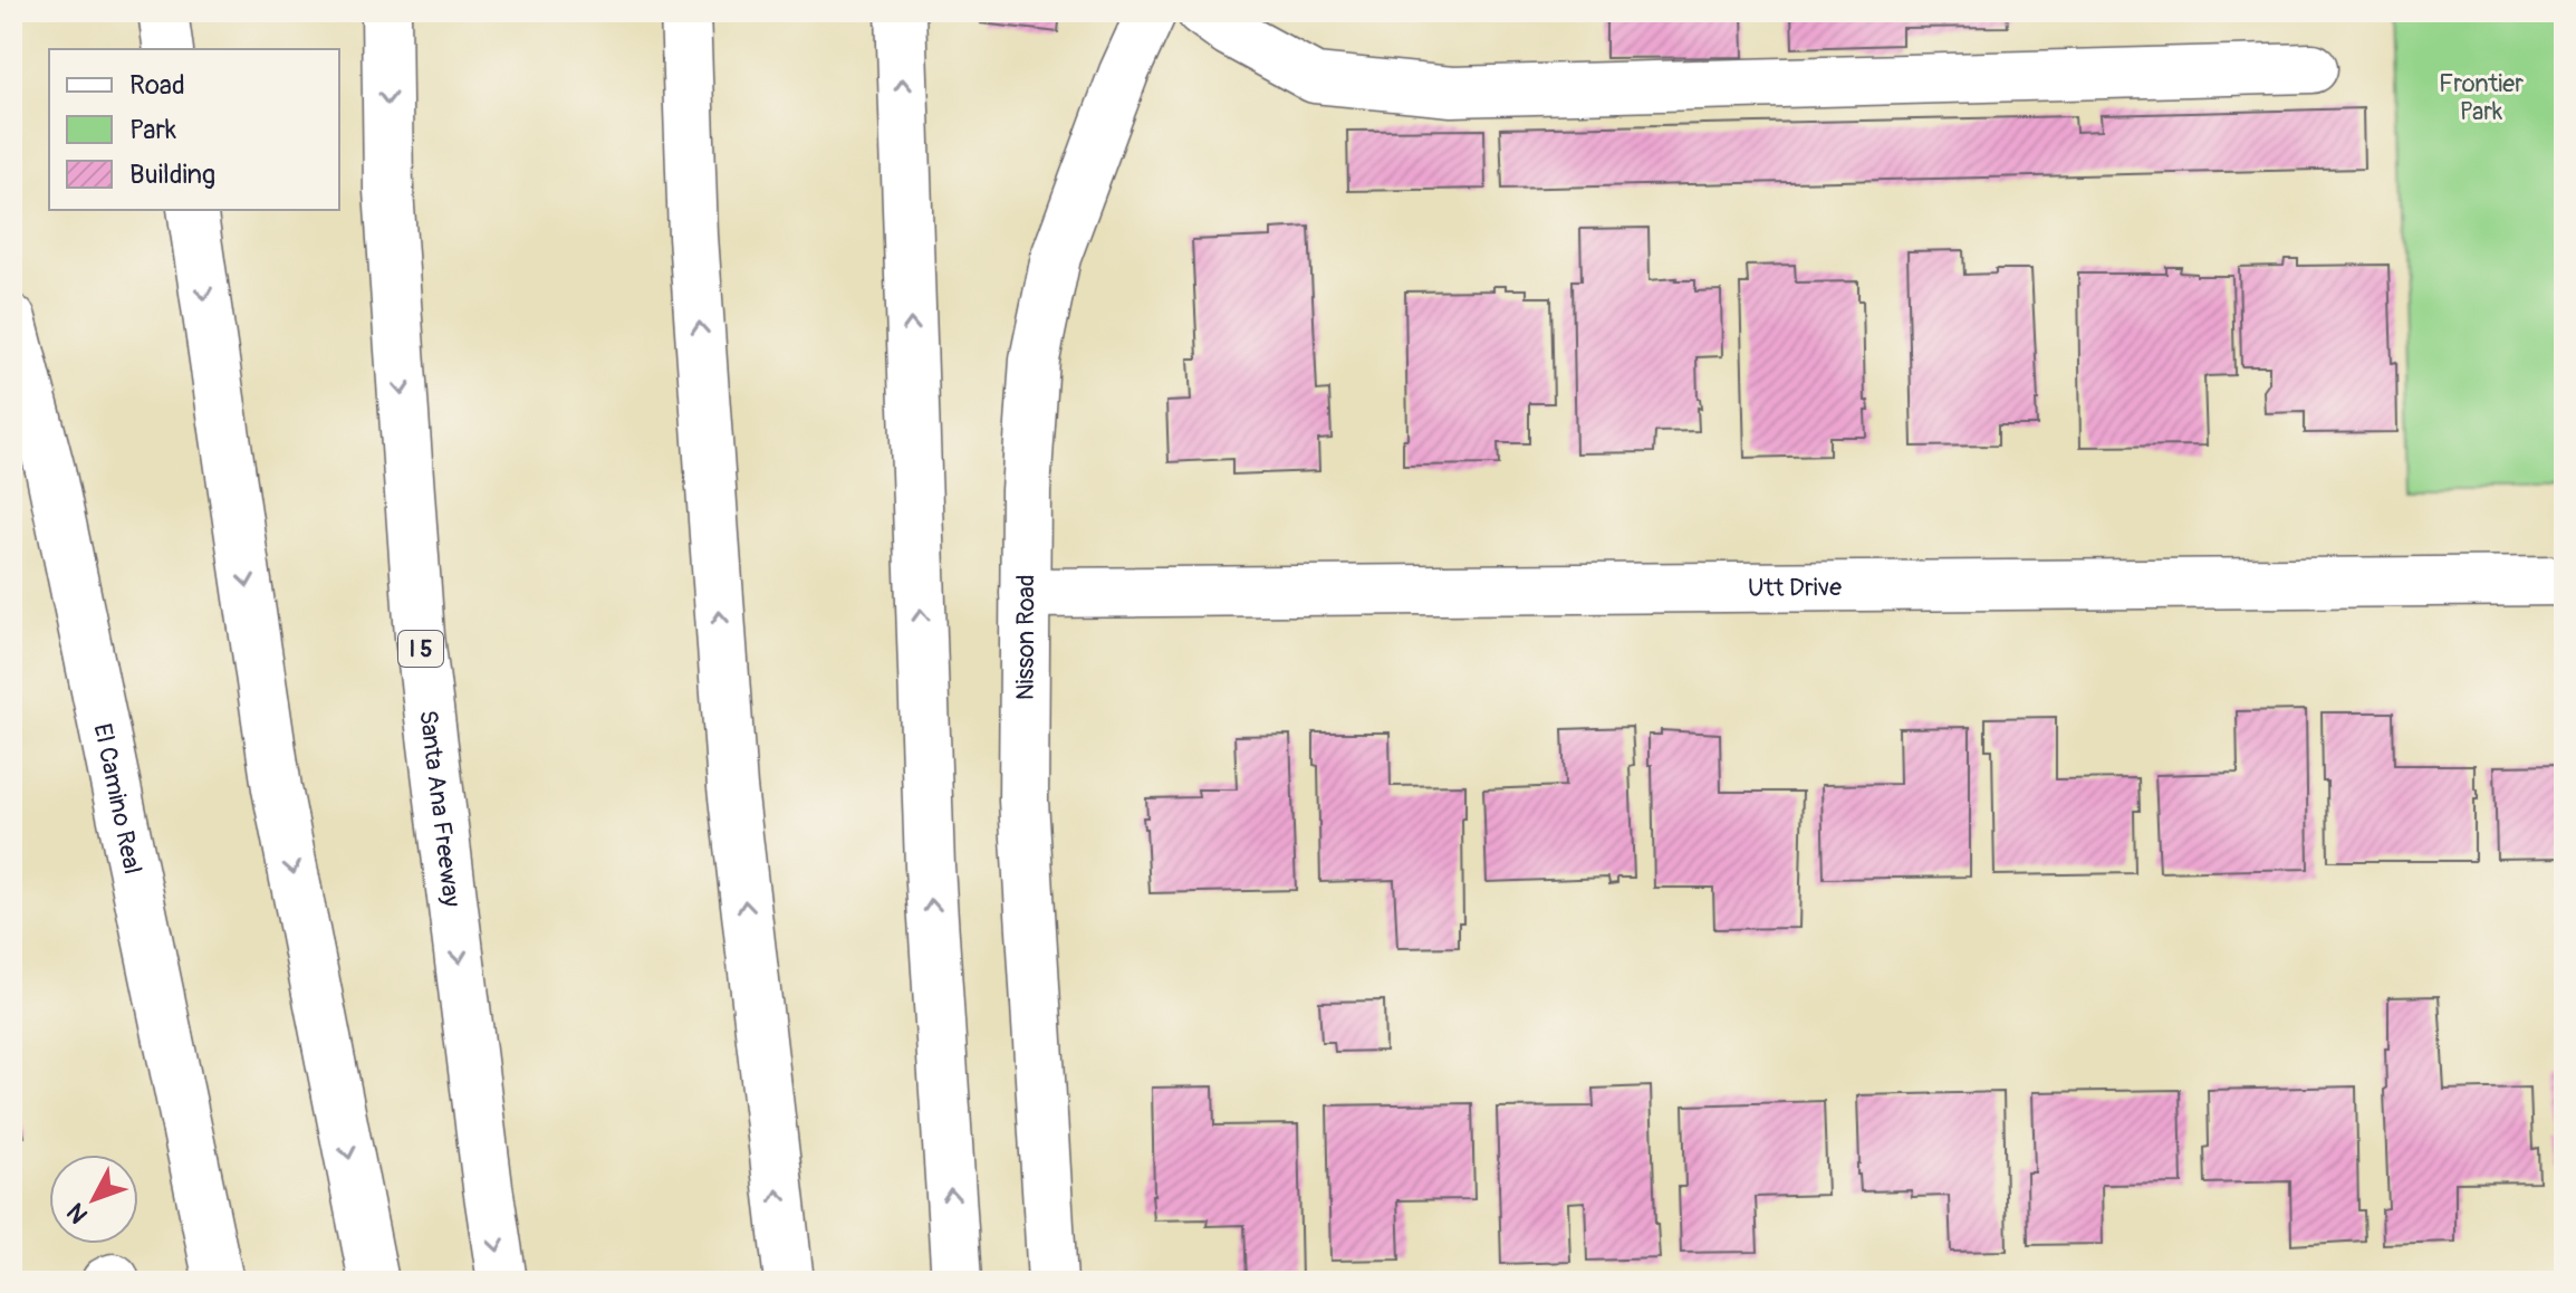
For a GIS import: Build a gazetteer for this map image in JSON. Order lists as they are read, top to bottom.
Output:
{
  "streets": {
    "main road": [
      "Utt Drive",
      "Nisson Road",
      "I 5",
      "El Camino Real",
      "Santa Ana Freeway"
    ]
  },
  "crossings": [
    ["Utt Drive", "Nisson Road"]
  ],
  "parks": ["Frontier Park"],
  "legend": ["Road", "Park", "Building"],
  "north": "bottom left"
}
